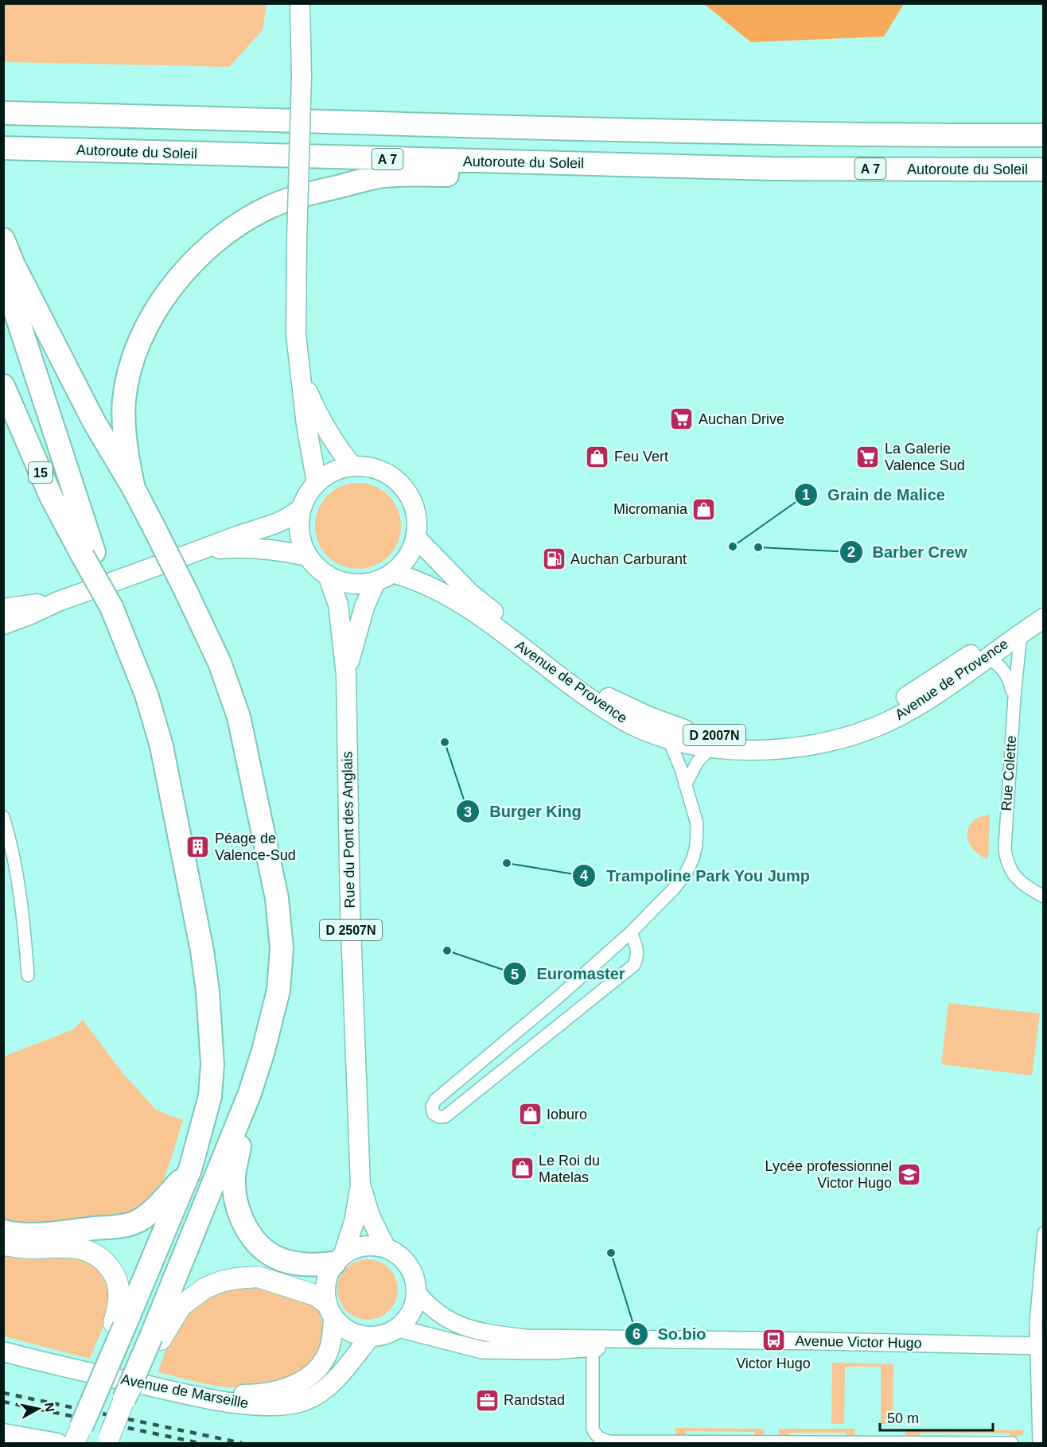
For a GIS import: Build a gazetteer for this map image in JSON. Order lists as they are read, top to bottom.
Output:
{
  "streets": {
    "highway": ["Autoroute du Soleil", "A 7", "15"],
    "main road": [
      "Avenue de Provence",
      "D 2007N",
      "Rue du Pont des Anglais",
      "D 2507N",
      "Avenue Victor Hugo",
      "Avenue de Marseille"
    ],
    "street": ["Rue Colette"]
  },
  "crossings": [
    ["Avenue de Provence", "Rue Colette"],
    ["Avenue de Provence", "Rue du Pont des Anglais"],
    ["Rue du Pont des Anglais", "Avenue Victor Hugo"],
    ["Rue du Pont des Anglais", "Avenue de Marseille"],
    ["Avenue Victor Hugo", "Avenue de Marseille"]
  ],
  "places": {
    "supermarket": ["Auchan Drive", "La Galerie Valence Sud"],
    "shop": [
      "Feu Vert",
      "Micromania",
      "Ioburo",
      "Le Roi du Matelas"
    ],
    "other": [
      "Grain de Malice",
      "Barber Crew",
      "Burger King",
      "Trampoline Park You Jump",
      "Euromaster",
      "So.bio"
    ],
    "fuel station": ["Auchan Carburant"],
    "building": ["Péage de Valence-Sud"],
    "school or university": ["Lycée professionnel Victor Hugo"],
    "bus stop": ["Victor Hugo"],
    "office": ["Randstad"]
  },
  "scale_bar": "50 m",
  "north": "right"
}
